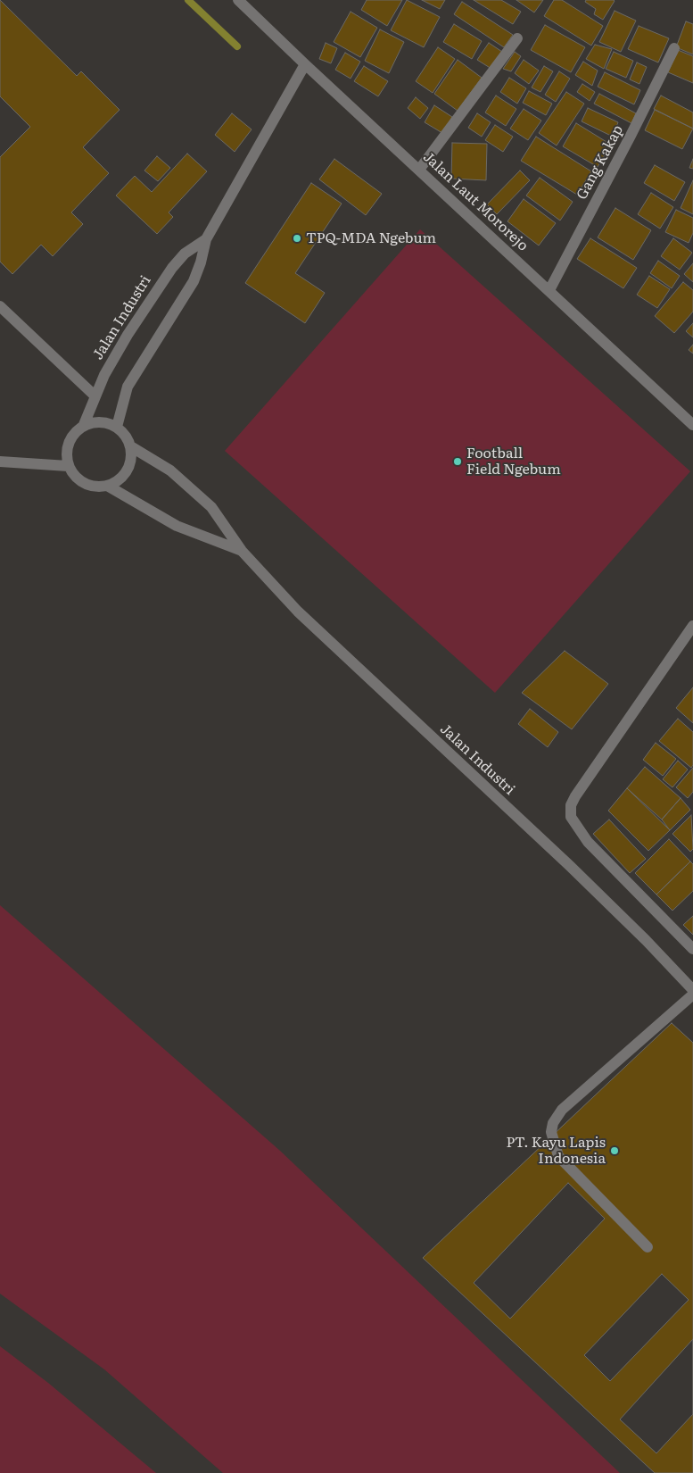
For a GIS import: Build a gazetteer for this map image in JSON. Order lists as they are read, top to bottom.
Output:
{
  "streets": {
    "street": ["Gang Kakap", "Jalan Laut Mororejo", "Jalan Industri"]
  },
  "crossings": [
    ["Gang Kakap", "Jalan Laut Mororejo"],
    ["Jalan Laut Mororejo", "Jalan Industri"]
  ],
  "places": ["TPQ-MDA Ngebum", "Football Field Ngebum", "PT. Kayu Lapis Indonesia"]
}
